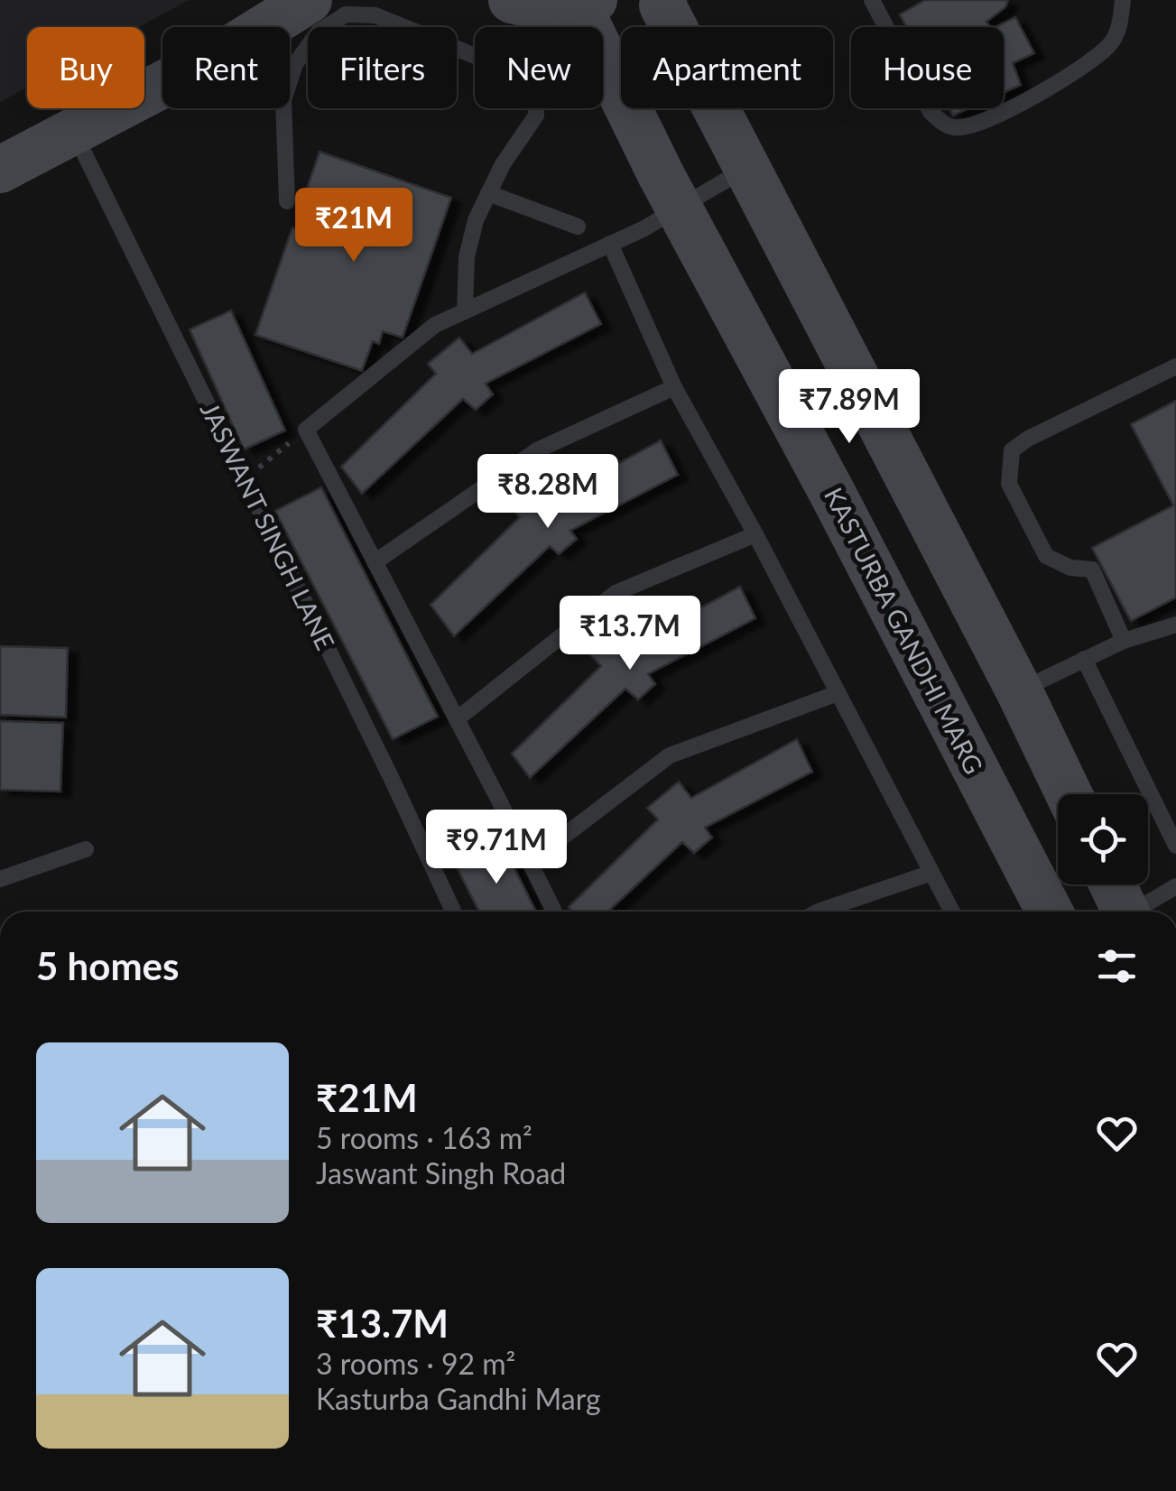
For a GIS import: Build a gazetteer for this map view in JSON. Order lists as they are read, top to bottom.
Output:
{
  "streets": {
    "main road": ["KASTURBA GANDHI MARG"],
    "lane": ["JASWANT SINGH LANE"]
  },
  "page": {
    "chip": [
      "Buy",
      "Rent",
      "Filters",
      "New",
      "Apartment",
      "House"
    ],
    "price": [
      "₹21M",
      "₹7.89M",
      "₹8.28M",
      "₹13.7M",
      "₹9.71M"
    ],
    "heading": "5 homes",
    "list": [
      {
        "name": "₹21M",
        "note": "5 rooms · 163 m² · Jaswant Singh Road"
      },
      {
        "name": "₹13.7M",
        "note": "3 rooms · 92 m² · Kasturba Gandhi Marg"
      }
    ]
  }
}
